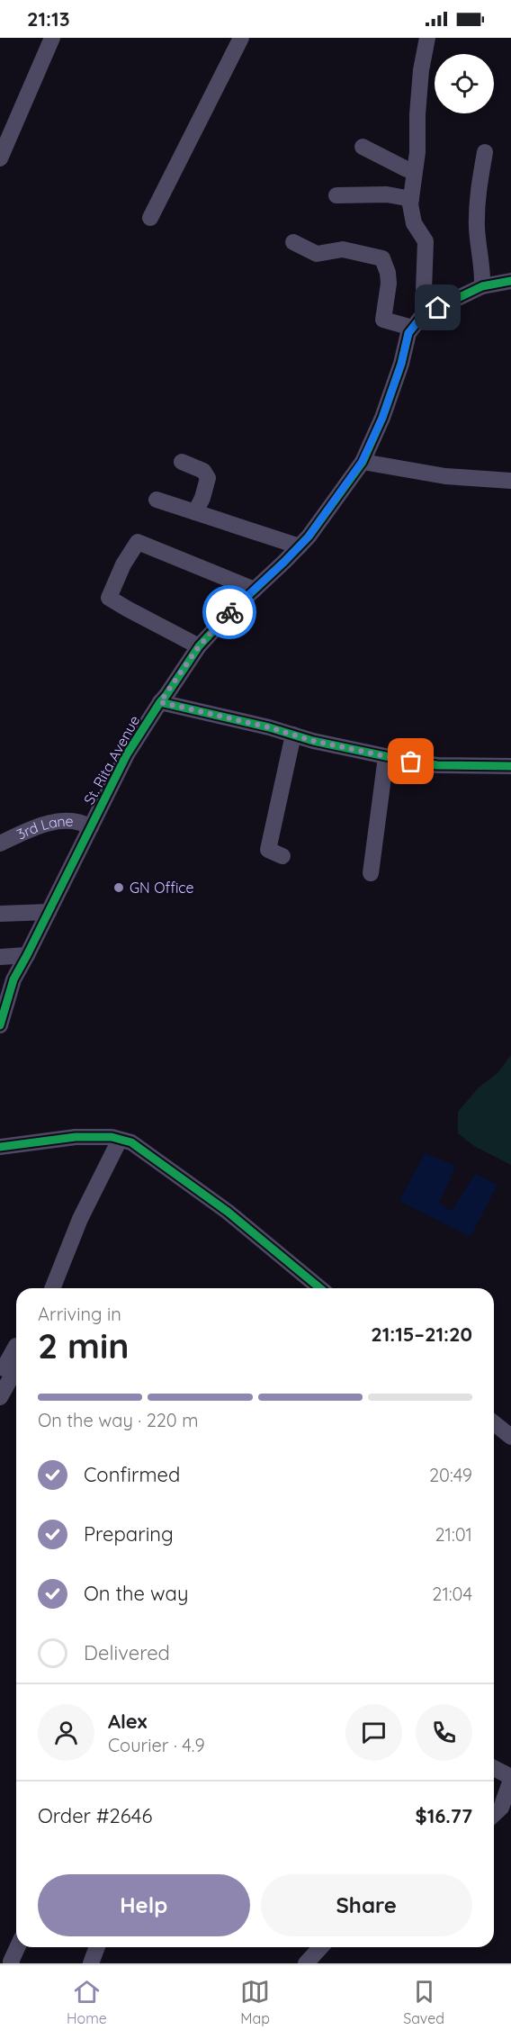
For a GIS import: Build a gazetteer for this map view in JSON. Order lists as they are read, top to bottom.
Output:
{
  "streets": {
    "street": ["St. Rita Avenue", "3rd Lane"]
  },
  "crossings": [
    ["St. Rita Avenue", "3rd Lane"]
  ],
  "places": ["GN Office"],
  "page": {
    "status": "21:13",
    "heading": ["2 min", "Arriving in", "21:15–21:20"],
    "panel": [
      "Alex",
      "Courier · 4.9",
      "Order #2646",
      "$16.77"
    ],
    "bar": "On the way · 220 m",
    "list": [
      ["Confirmed", "20:49"],
      ["Preparing", "21:01"],
      ["On the way", "21:04"],
      "Delivered"
    ],
    "buttons": ["Help", "Share"],
    "tabs": ["Home", "Map", "Saved"]
  }
}
